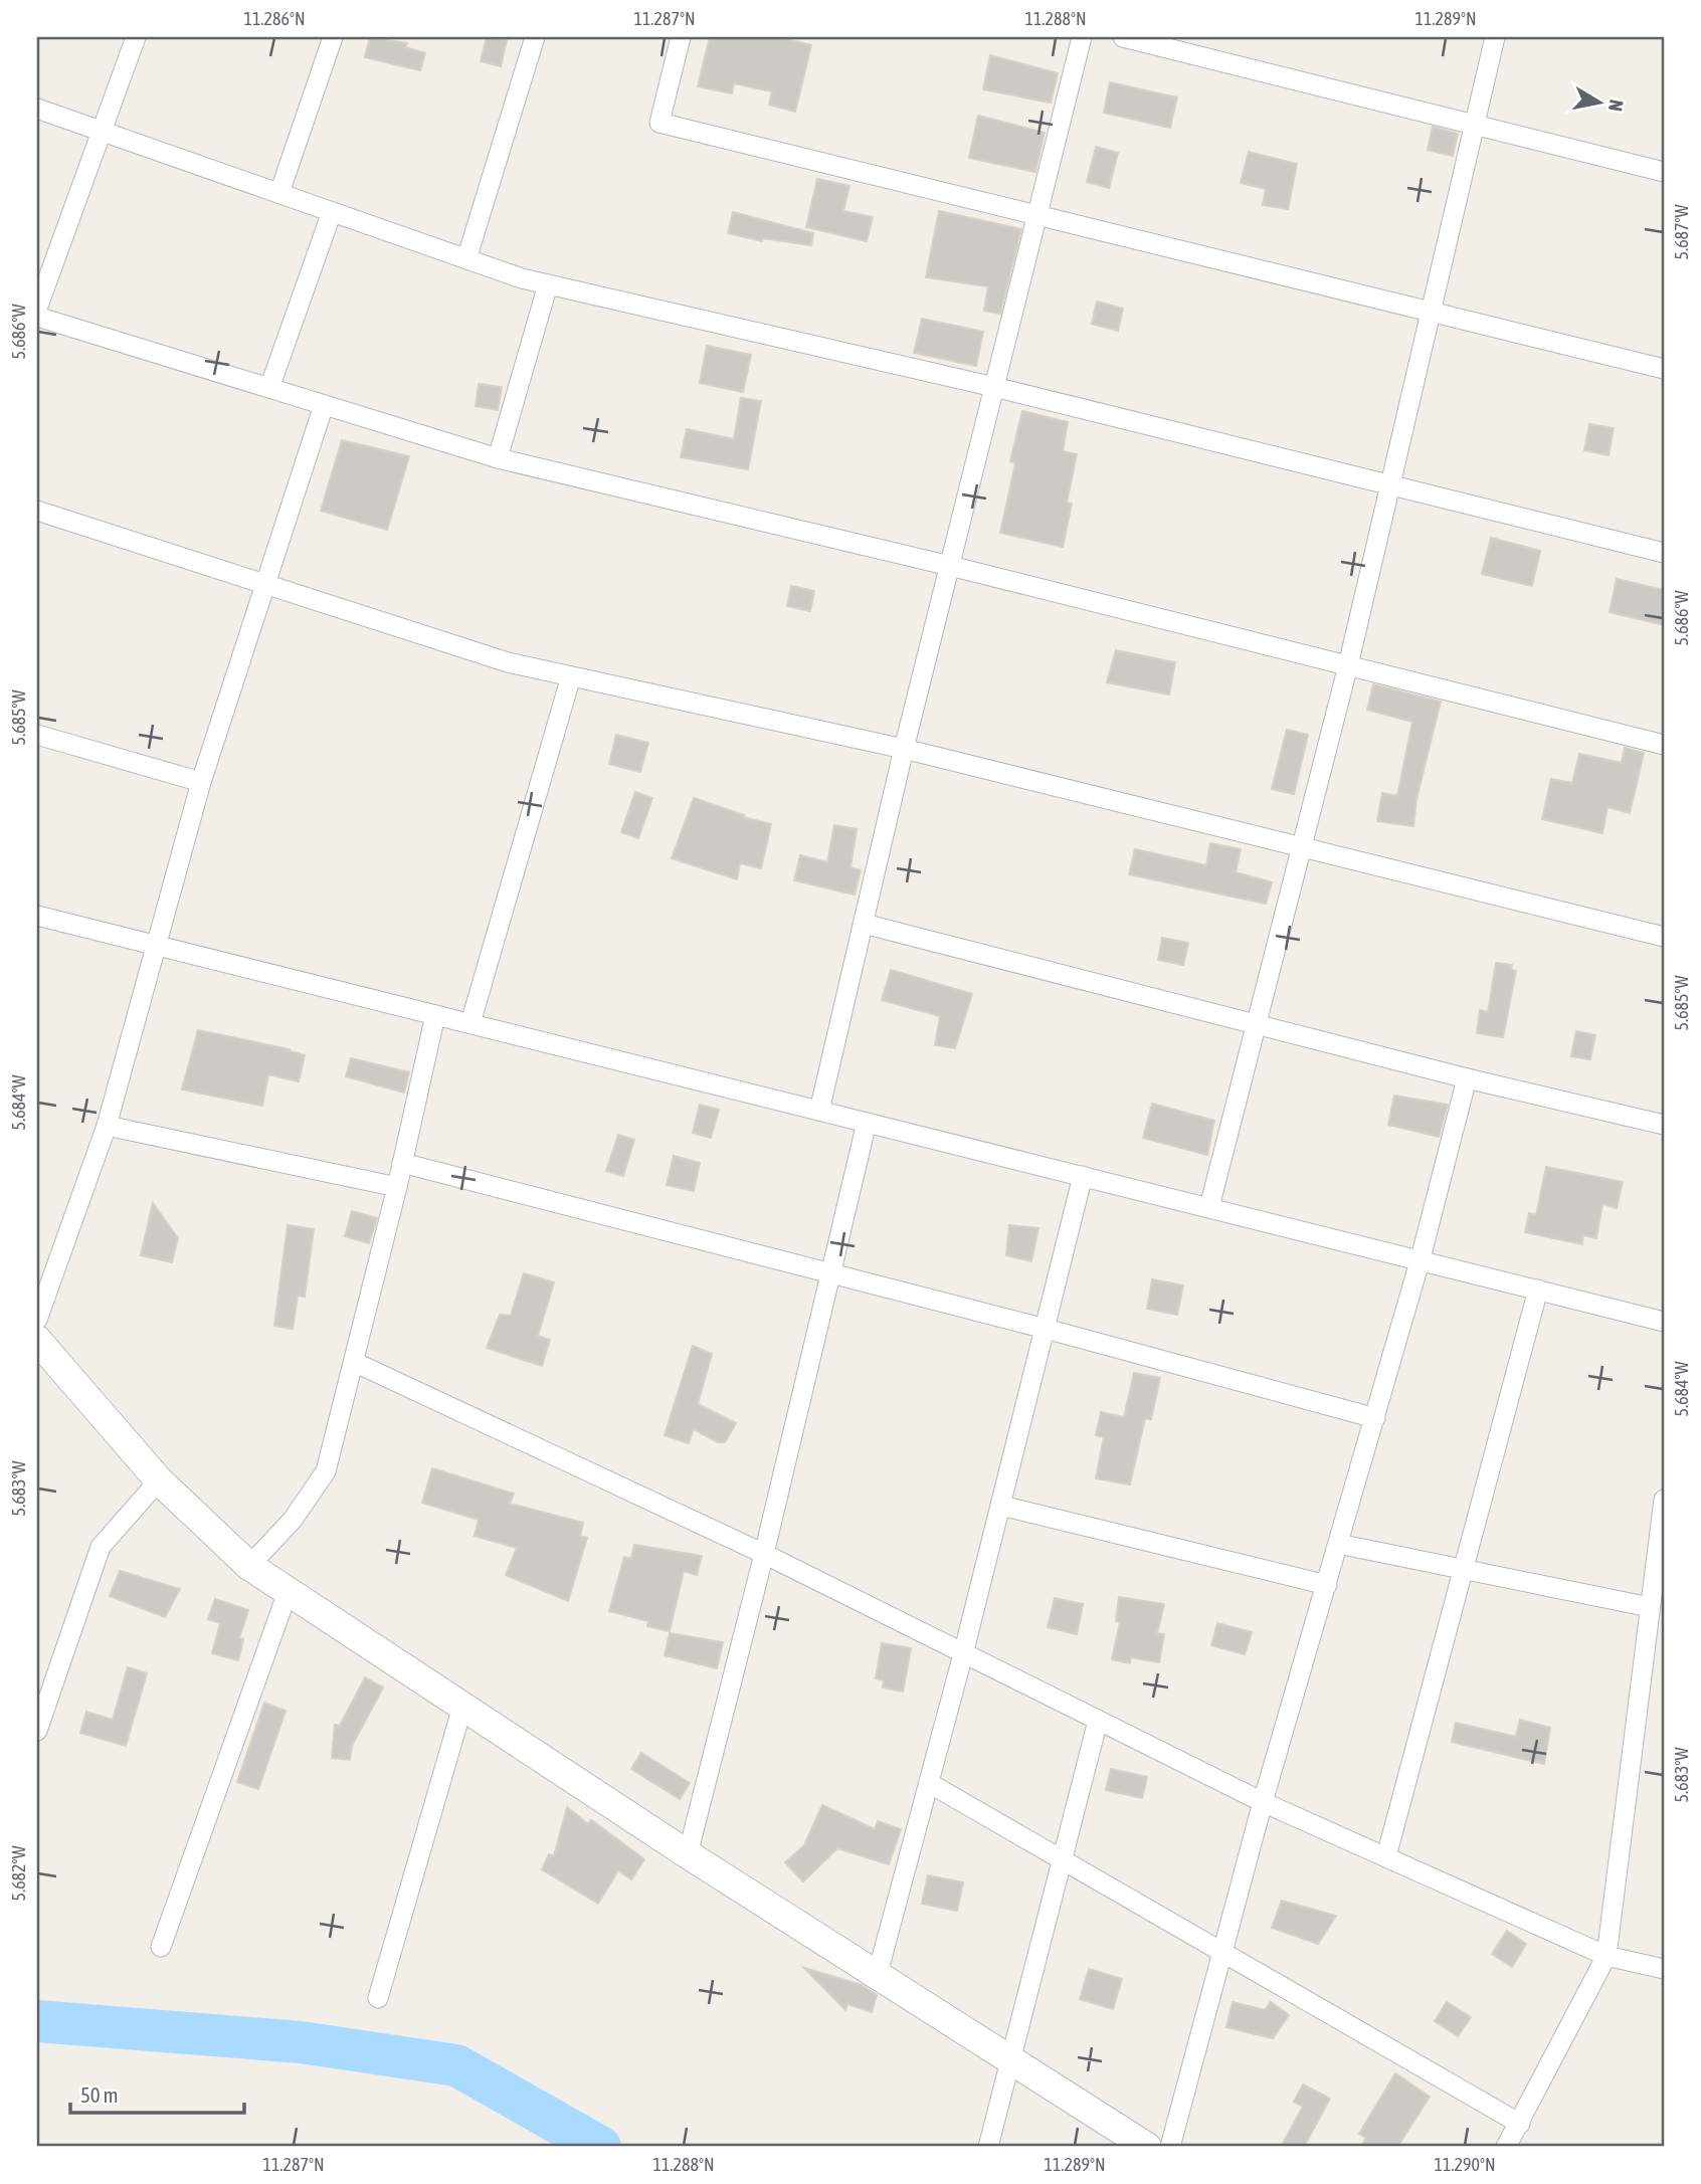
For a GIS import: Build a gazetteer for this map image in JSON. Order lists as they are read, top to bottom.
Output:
{
  "scale_bar": "50 m",
  "north": "right",
  "coordinates": [
    "11.286°N",
    "11.287°N",
    "11.288°N",
    "11.289°N",
    "5.687°W",
    "5.686°W",
    "5.685°W",
    "5.684°W",
    "5.683°W",
    "5.682°W",
    "11.290°N"
  ]
}
